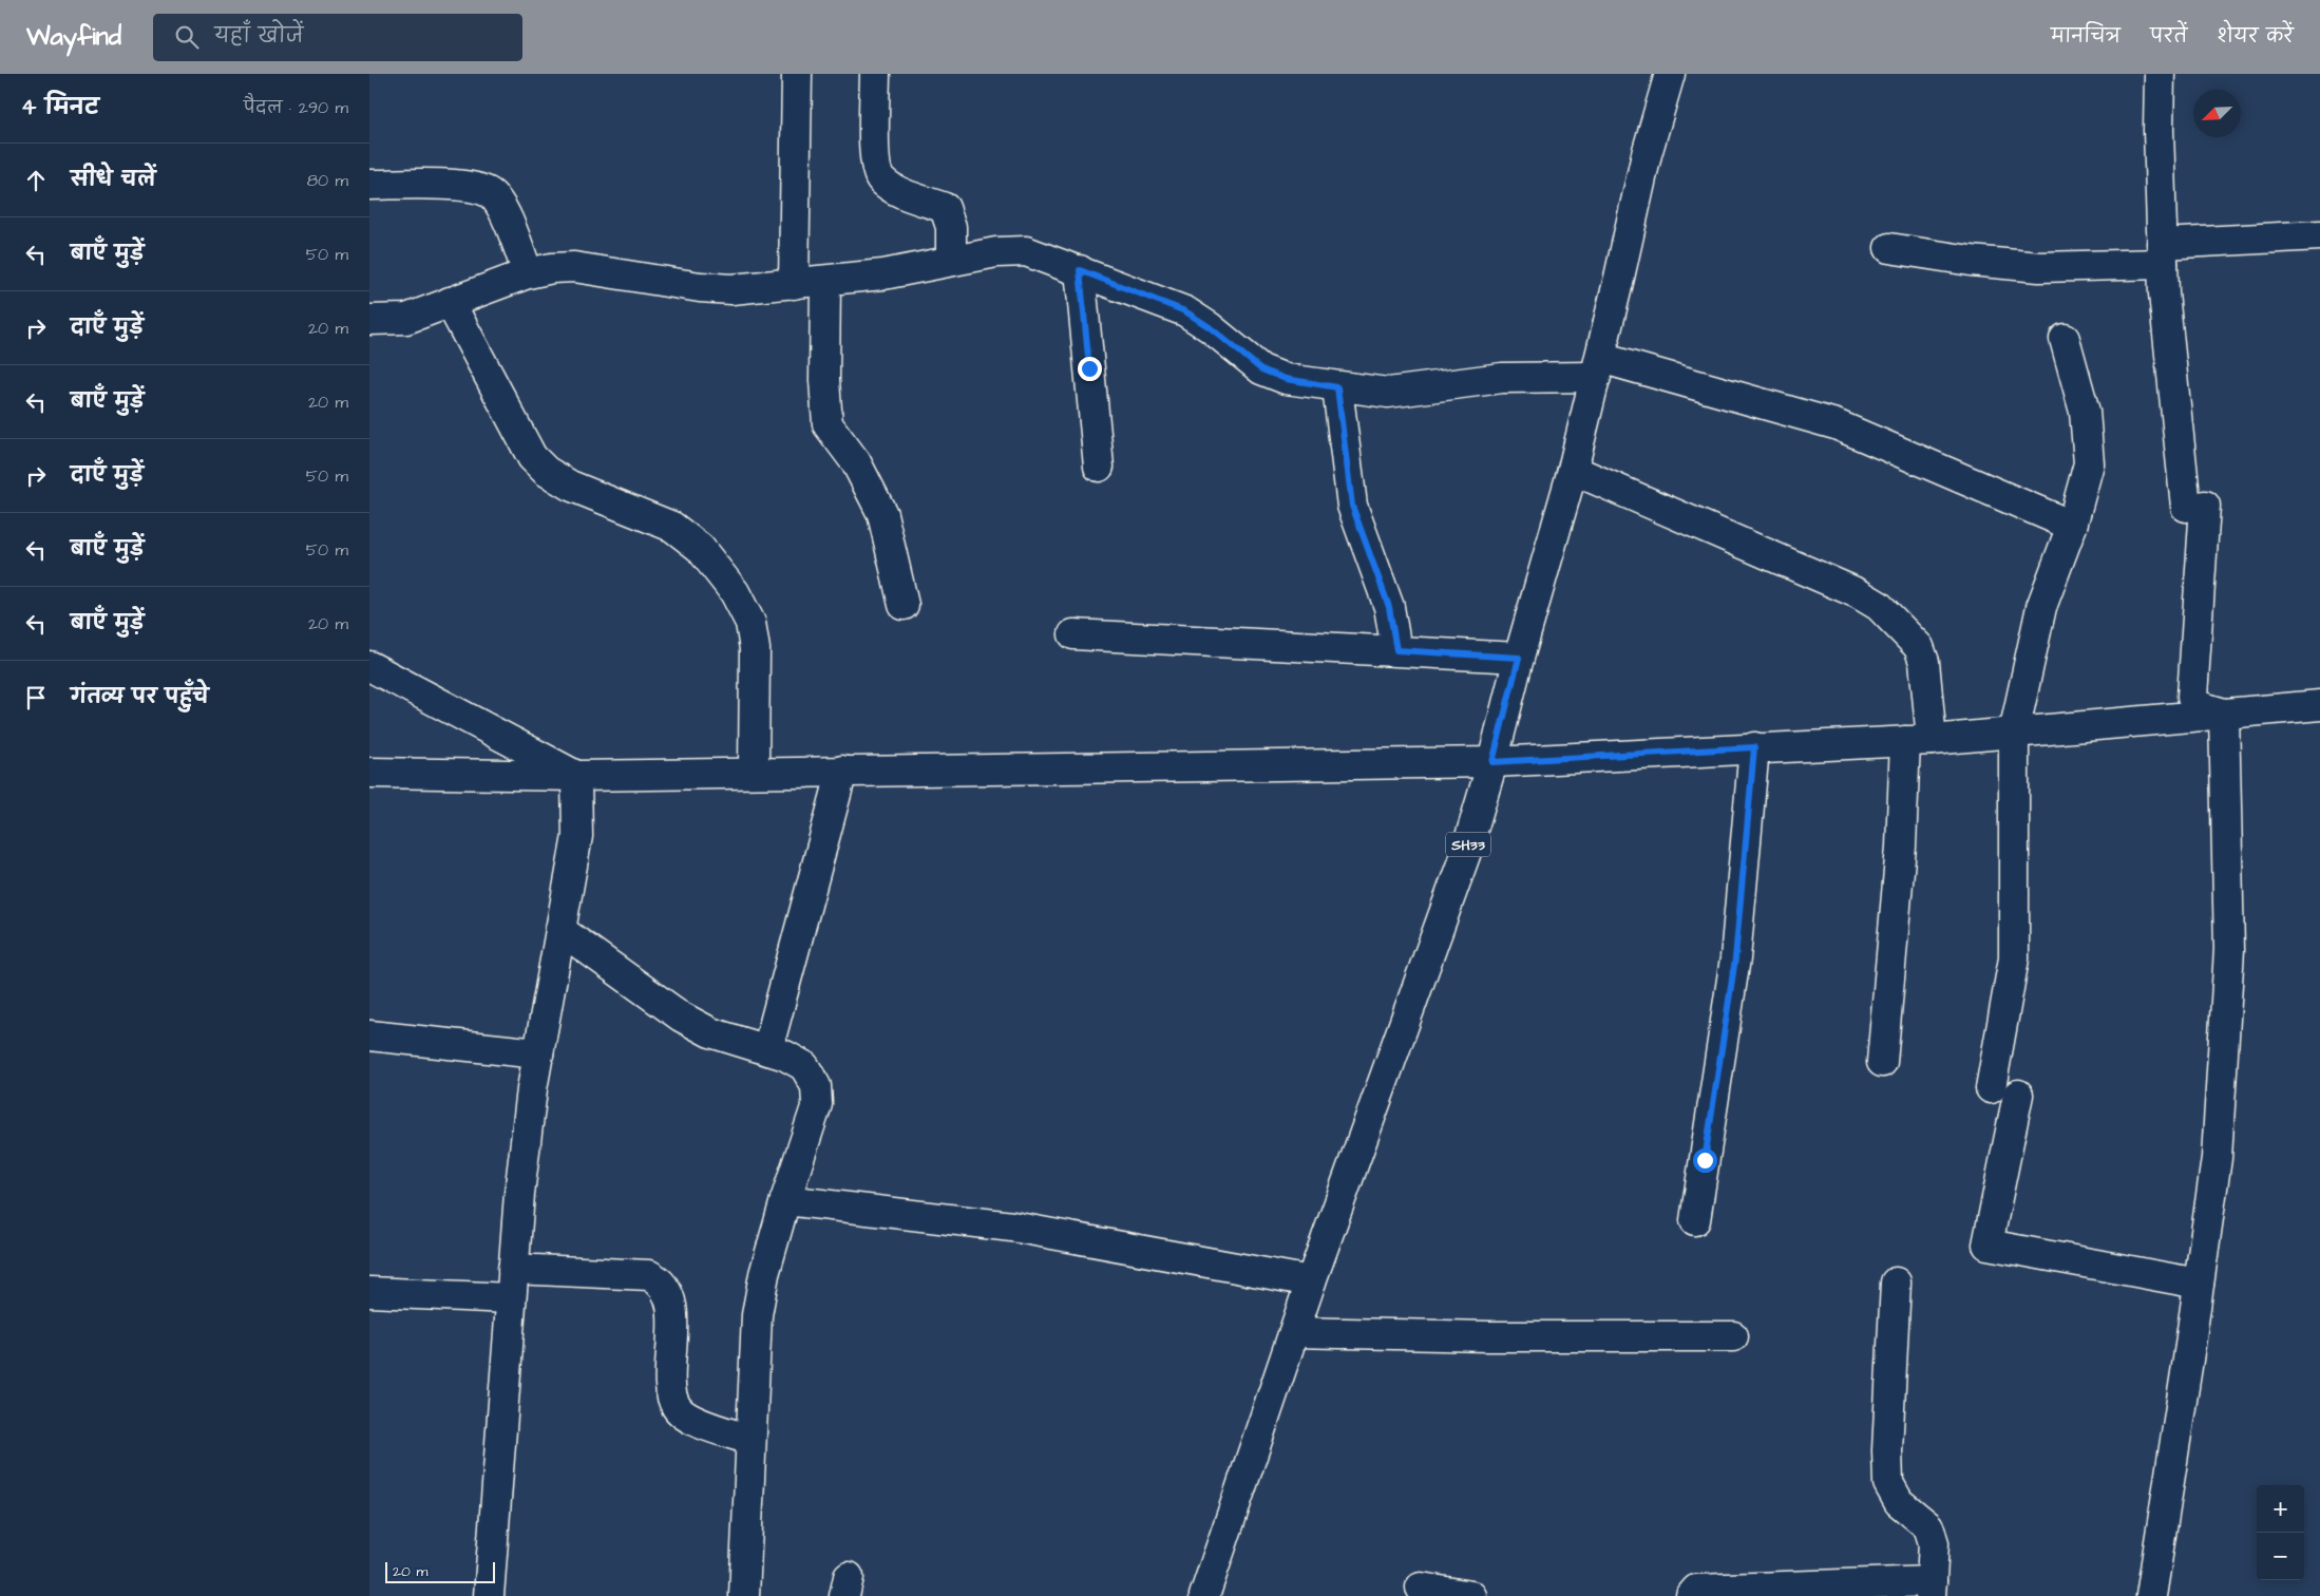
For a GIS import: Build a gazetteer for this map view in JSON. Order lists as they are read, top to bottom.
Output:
{
  "streets": {
    "street": ["SH33"]
  },
  "scale_bar": "20 m",
  "north": "bottom left",
  "page": {
    "header": "Wayfind",
    "search": "यहाँ खोजें",
    "nav": ["मानचित्र", "परतें", "शेयर करें"],
    "heading": ["4 मिनट", "पैदल · 290 m"],
    "list": [
      ["सीधे चलें", "80 m"],
      ["बाएँ मुड़ें", "50 m"],
      ["दाएँ मुड़ें", "20 m"],
      ["बाएँ मुड़ें", "20 m"],
      ["दाएँ मुड़ें", "50 m"],
      ["बाएँ मुड़ें", "50 m"],
      ["बाएँ मुड़ें", "20 m"],
      "गंतव्य पर पहुँचे"
    ],
    "map_buttons": ["+", "−"],
    "scale": "20 m"
  }
}
